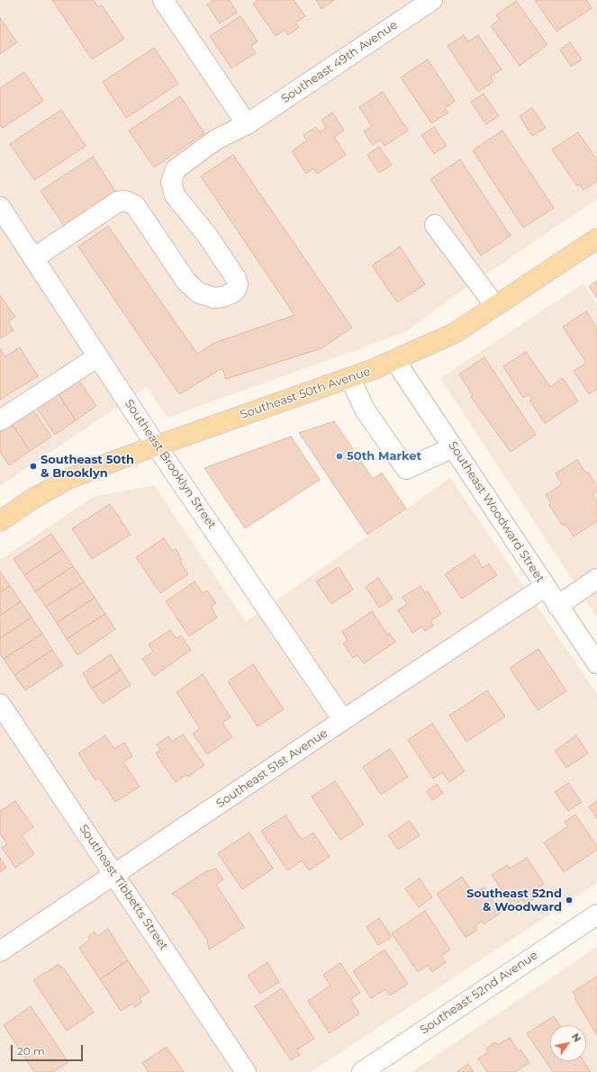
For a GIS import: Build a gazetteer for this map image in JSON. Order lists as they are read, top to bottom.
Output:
{
  "streets": {
    "main road": ["Southeast 50th Avenue"],
    "street": [
      "Southeast 49th Avenue",
      "Southeast Brooklyn Street",
      "Southeast Woodward Street",
      "Southeast 51st Avenue",
      "Southeast Tibbetts Street",
      "Southeast 52nd Avenue"
    ]
  },
  "crossings": [
    ["Southeast 49th Avenue", "Southeast Brooklyn Street"],
    ["Southeast 50th Avenue", "Southeast Brooklyn Street"],
    ["Southeast 50th Avenue", "Southeast Woodward Street"],
    ["Southeast Brooklyn Street", "Southeast 51st Avenue"],
    ["Southeast Woodward Street", "Southeast 51st Avenue"],
    ["Southeast 51st Avenue", "Southeast Tibbetts Street"]
  ],
  "places": ["50th Market", "Southeast 50th & Brooklyn", "Southeast 52nd & Woodward"],
  "scale_bar": "20 m",
  "north": "top right"
}
